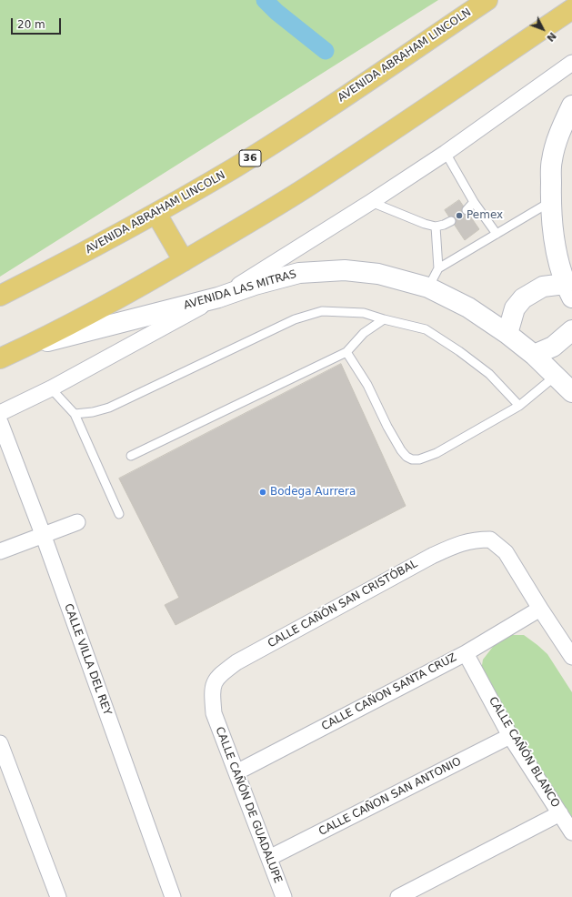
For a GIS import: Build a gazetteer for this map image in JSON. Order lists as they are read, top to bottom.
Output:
{
  "streets": {
    "main road": ["AVENIDA ABRAHAM LINCOLN", "36"],
    "street": [
      "AVENIDA LAS MITRAS",
      "CALLE CAÑÓN SAN CRISTÓBAL",
      "CALLE VILLA DEL REY",
      "CALLE CAÑON SANTA CRUZ",
      "CALLE CAÑÓN BLANCO",
      "CALLE CAÑON SAN ANTONIO",
      "CALLE CAÑÓN DE GUADALUPE"
    ]
  },
  "crossings": [
    ["CALLE CAÑÓN SAN CRISTÓBAL", "CALLE CAÑON SANTA CRUZ"],
    ["CALLE CAÑÓN SAN CRISTÓBAL", "CALLE CAÑÓN DE GUADALUPE"],
    ["CALLE CAÑON SANTA CRUZ", "CALLE CAÑÓN BLANCO"],
    ["CALLE CAÑON SANTA CRUZ", "CALLE CAÑÓN DE GUADALUPE"],
    ["CALLE CAÑÓN BLANCO", "CALLE CAÑON SAN ANTONIO"],
    ["CALLE CAÑON SAN ANTONIO", "CALLE CAÑÓN DE GUADALUPE"]
  ],
  "places": ["Pemex", "Bodega Aurrera"],
  "scale_bar": "20 m",
  "north": "bottom right"
}
